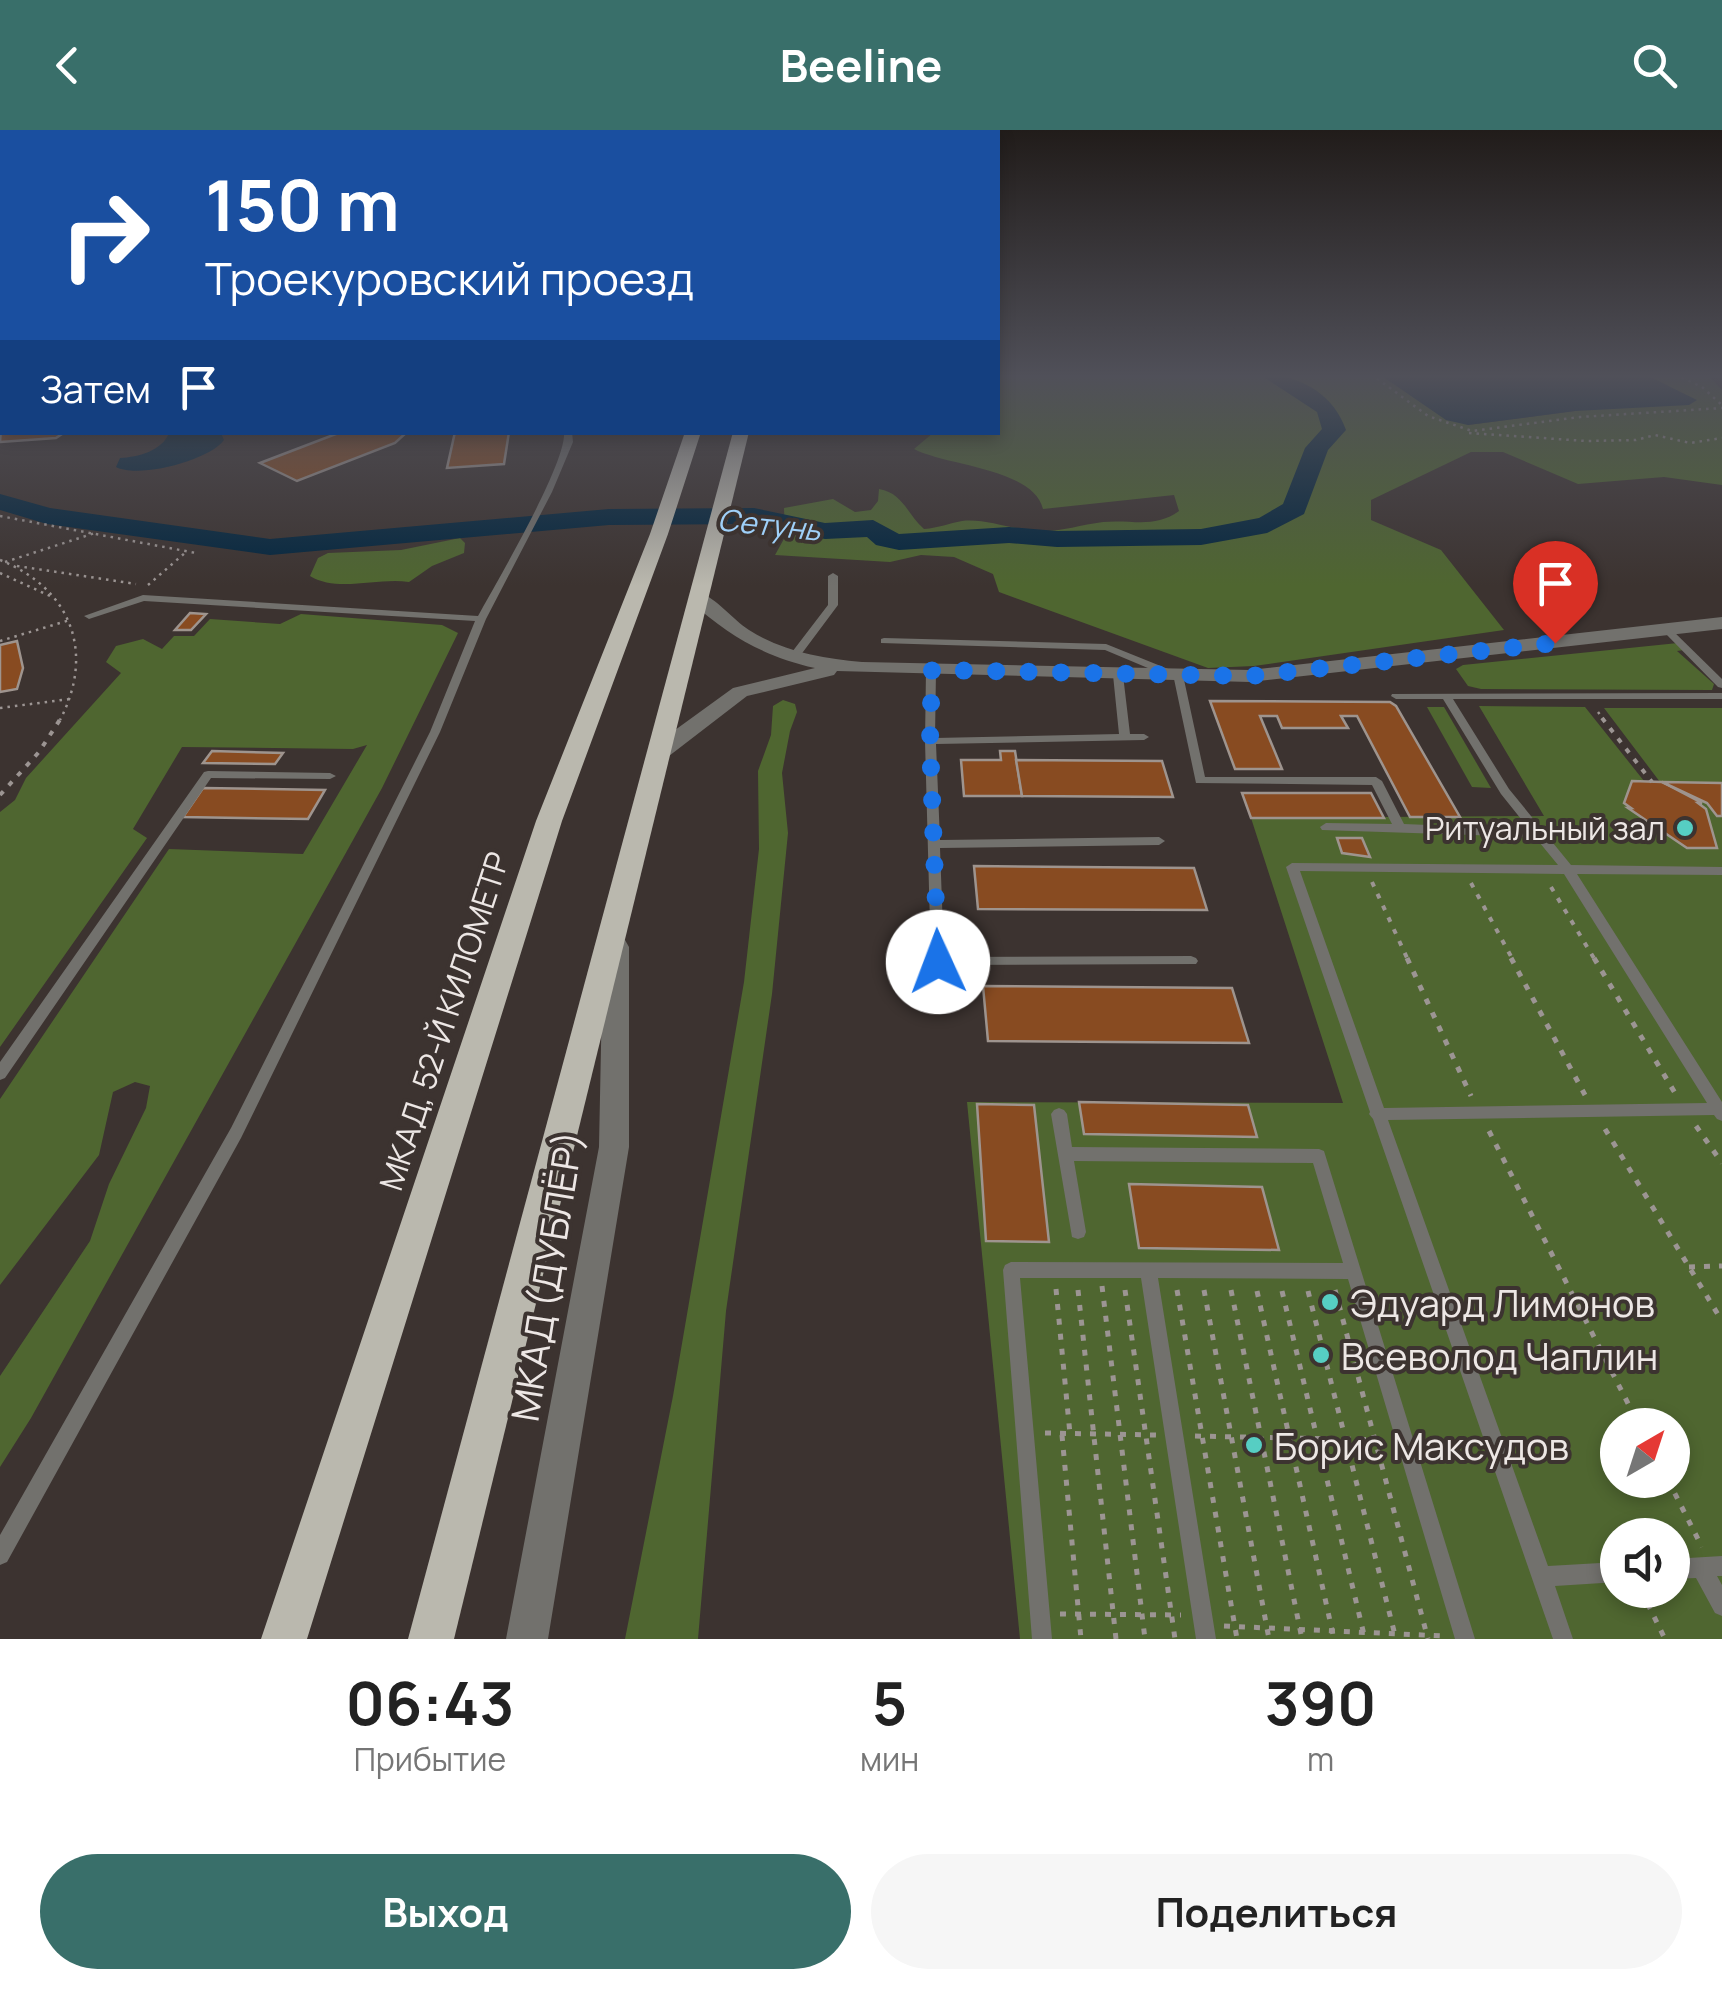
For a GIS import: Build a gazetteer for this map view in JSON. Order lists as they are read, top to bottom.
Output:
{
  "streets": {
    "highway": ["МКАД, 52-Й КИЛОМЕТР"],
    "street": ["МКАД (ДУБЛЁР)"]
  },
  "water": ["Сетунь"],
  "places": [
    "Ритуальный зал",
    "Эдуард Лимонов",
    "Всеволод Чаплин",
    "Борис Максудов"
  ],
  "north": "top right",
  "page": {
    "header": "Beeline",
    "turn": ["150 m", "Троекуровский проезд"],
    "then": "Затем",
    "eta": [
      "06:43",
      "Прибытие",
      "5",
      "мин",
      "390",
      "m"
    ],
    "buttons": ["Выход", "Поделиться"]
  }
}
